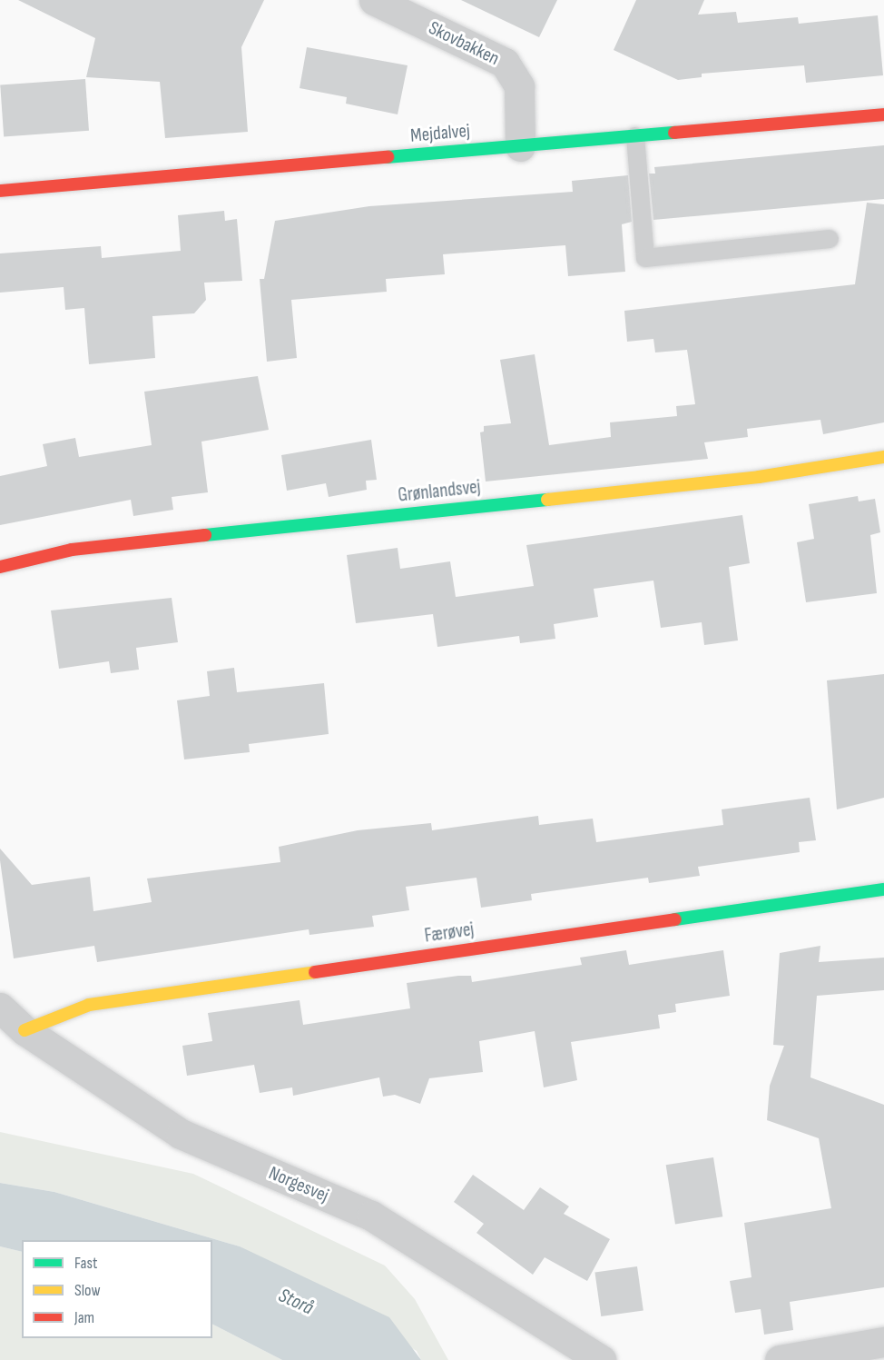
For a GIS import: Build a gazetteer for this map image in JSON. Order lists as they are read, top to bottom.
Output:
{
  "streets": {
    "street": [
      "Skovbakken",
      "Mejdalvej",
      "Grønlandsvej",
      "Færøvej",
      "Norgesvej"
    ]
  },
  "crossings": [
    ["Skovbakken", "Mejdalvej"],
    ["Færøvej", "Norgesvej"]
  ],
  "water": ["Storå"],
  "legend": ["Fast", "Slow", "Jam"]
}
